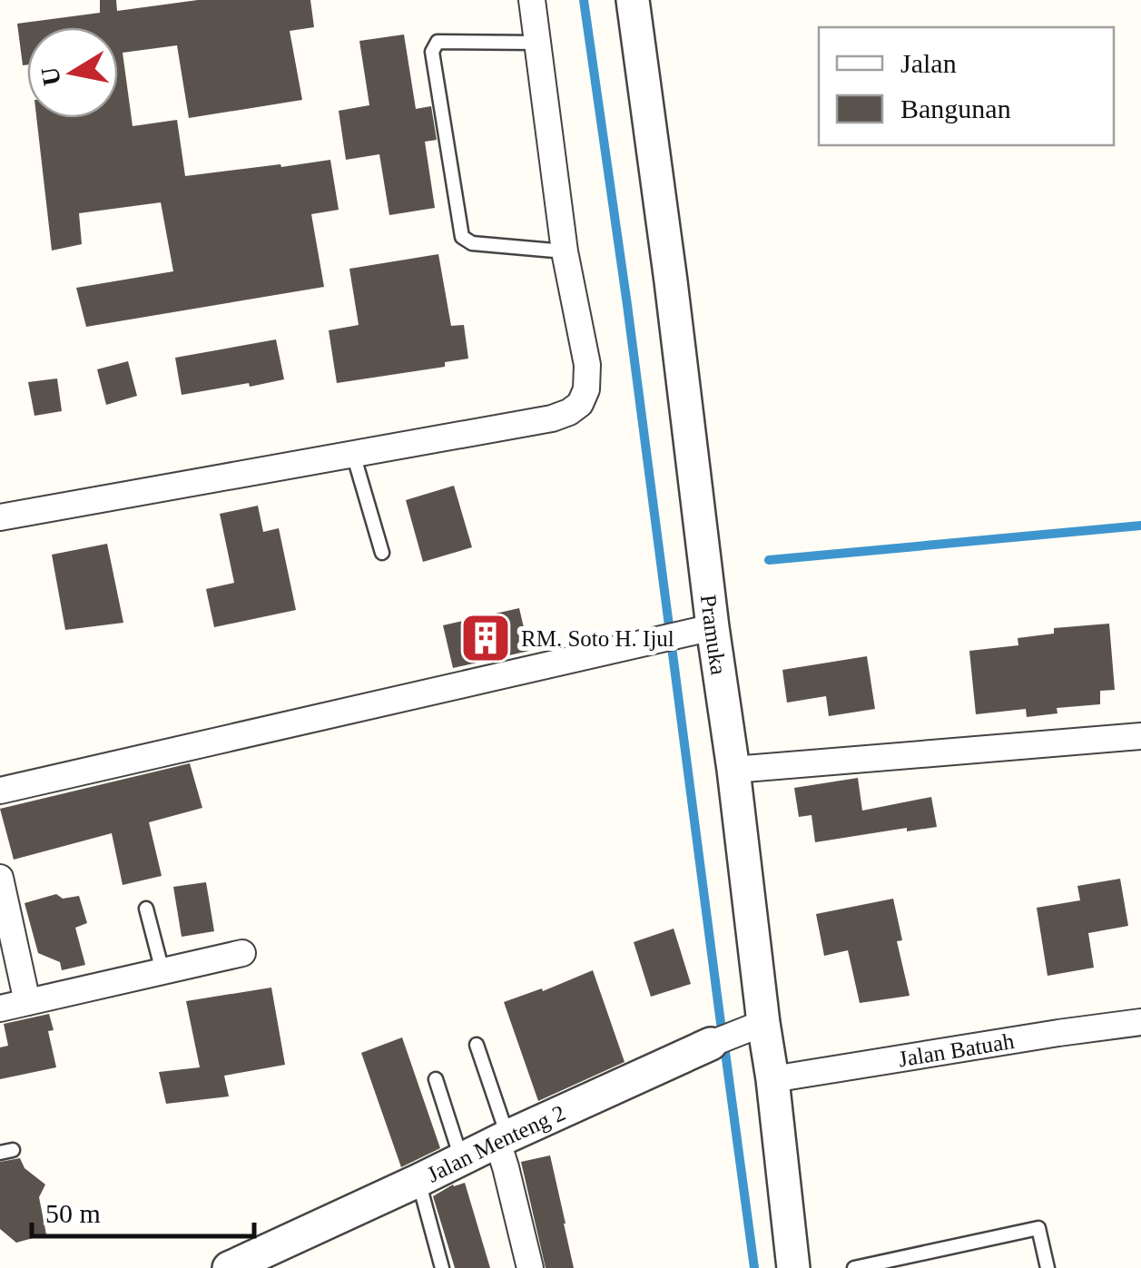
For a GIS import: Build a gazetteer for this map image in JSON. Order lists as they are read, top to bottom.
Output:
{
  "streets": {
    "street": ["Pramuka", "Jalan Batuah", "Jalan Menteng 2"]
  },
  "crossings": [
    ["Pramuka", "Jalan Batuah"],
    ["Pramuka", "Jalan Menteng 2"]
  ],
  "places": {
    "building": ["RM. Soto H. Ijul"]
  },
  "legend": ["Jalan", "Bangunan"],
  "scale_bar": "50 m",
  "north": "left"
}
